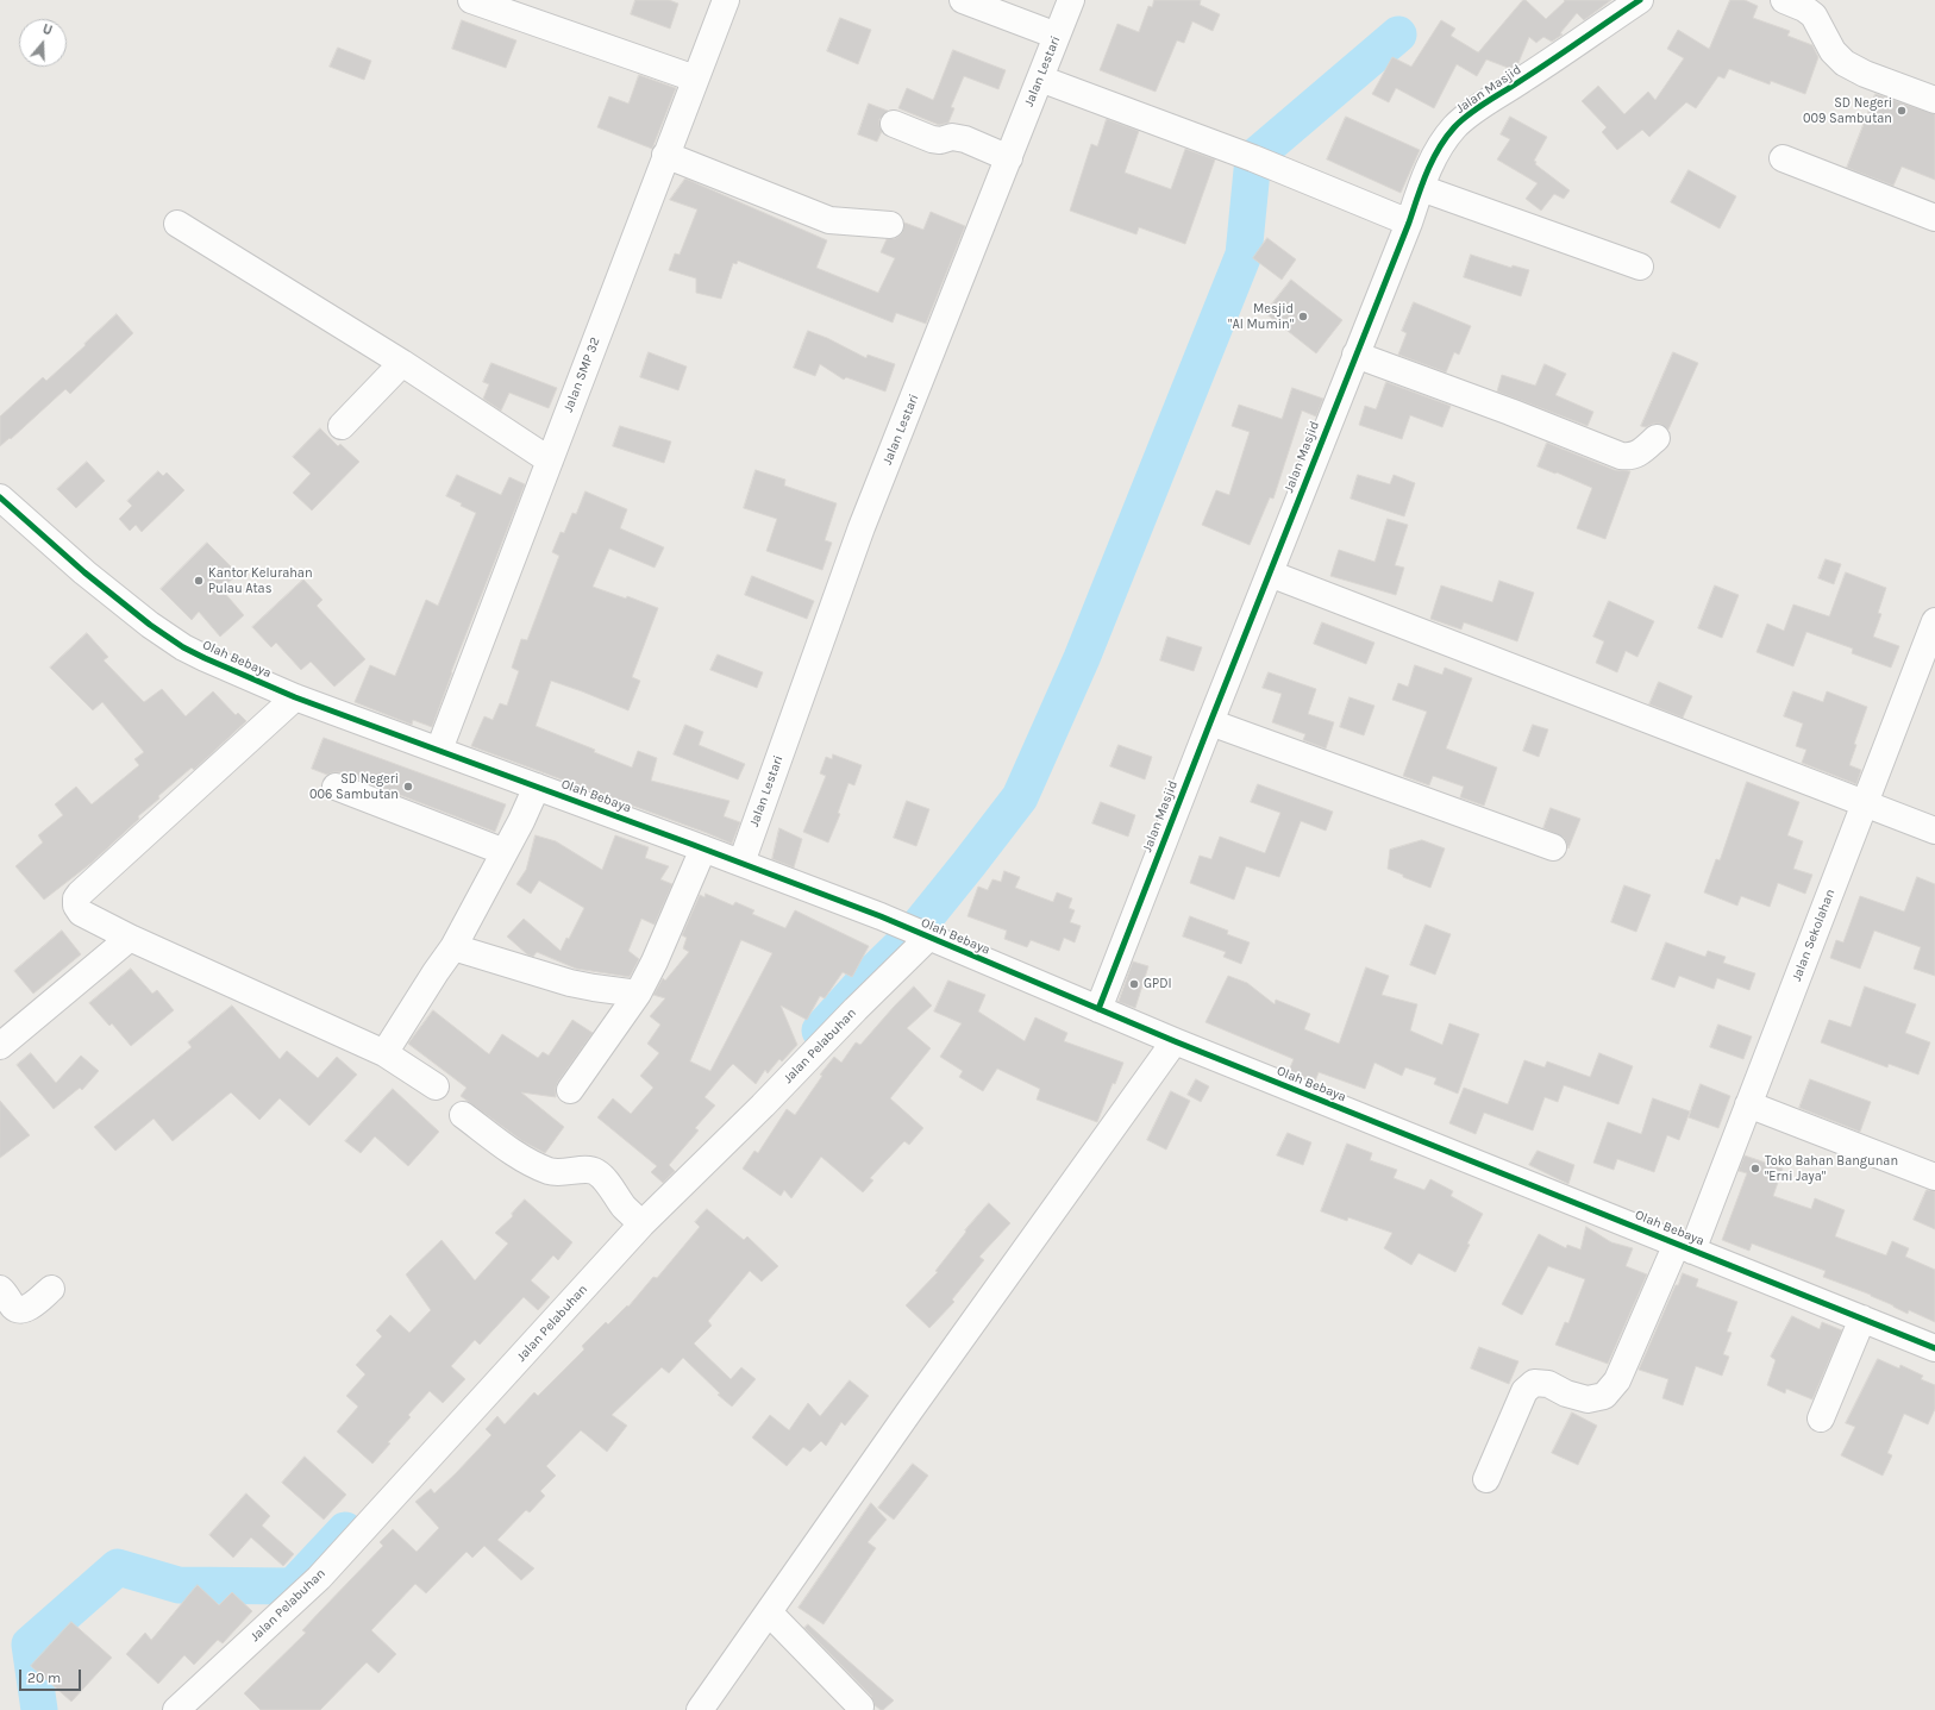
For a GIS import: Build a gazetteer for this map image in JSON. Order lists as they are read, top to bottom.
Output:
{
  "streets": {
    "street": [
      "Jalan Lestari",
      "Jalan Masjid",
      "Jalan SMP 32",
      "Olah Bebaya",
      "Jalan Sekolahan",
      "Jalan Pelabuhan"
    ]
  },
  "crossings": [
    ["Jalan Lestari", "Olah Bebaya"],
    ["Jalan Masjid", "Olah Bebaya"],
    ["Jalan SMP 32", "Olah Bebaya"],
    ["Olah Bebaya", "Jalan Sekolahan"],
    ["Olah Bebaya", "Jalan Pelabuhan"]
  ],
  "places": [
    "SD Negeri 009 Sambutan",
    "Mesjid \"Al Mumin\"",
    "Kantor Kelurahan Pulau Atas",
    "SD Negeri 006 Sambutan",
    "GPDI",
    "Toko Bahan Bangunan \"Erni Jaya\""
  ],
  "scale_bar": "20 m",
  "north": "top"
}
